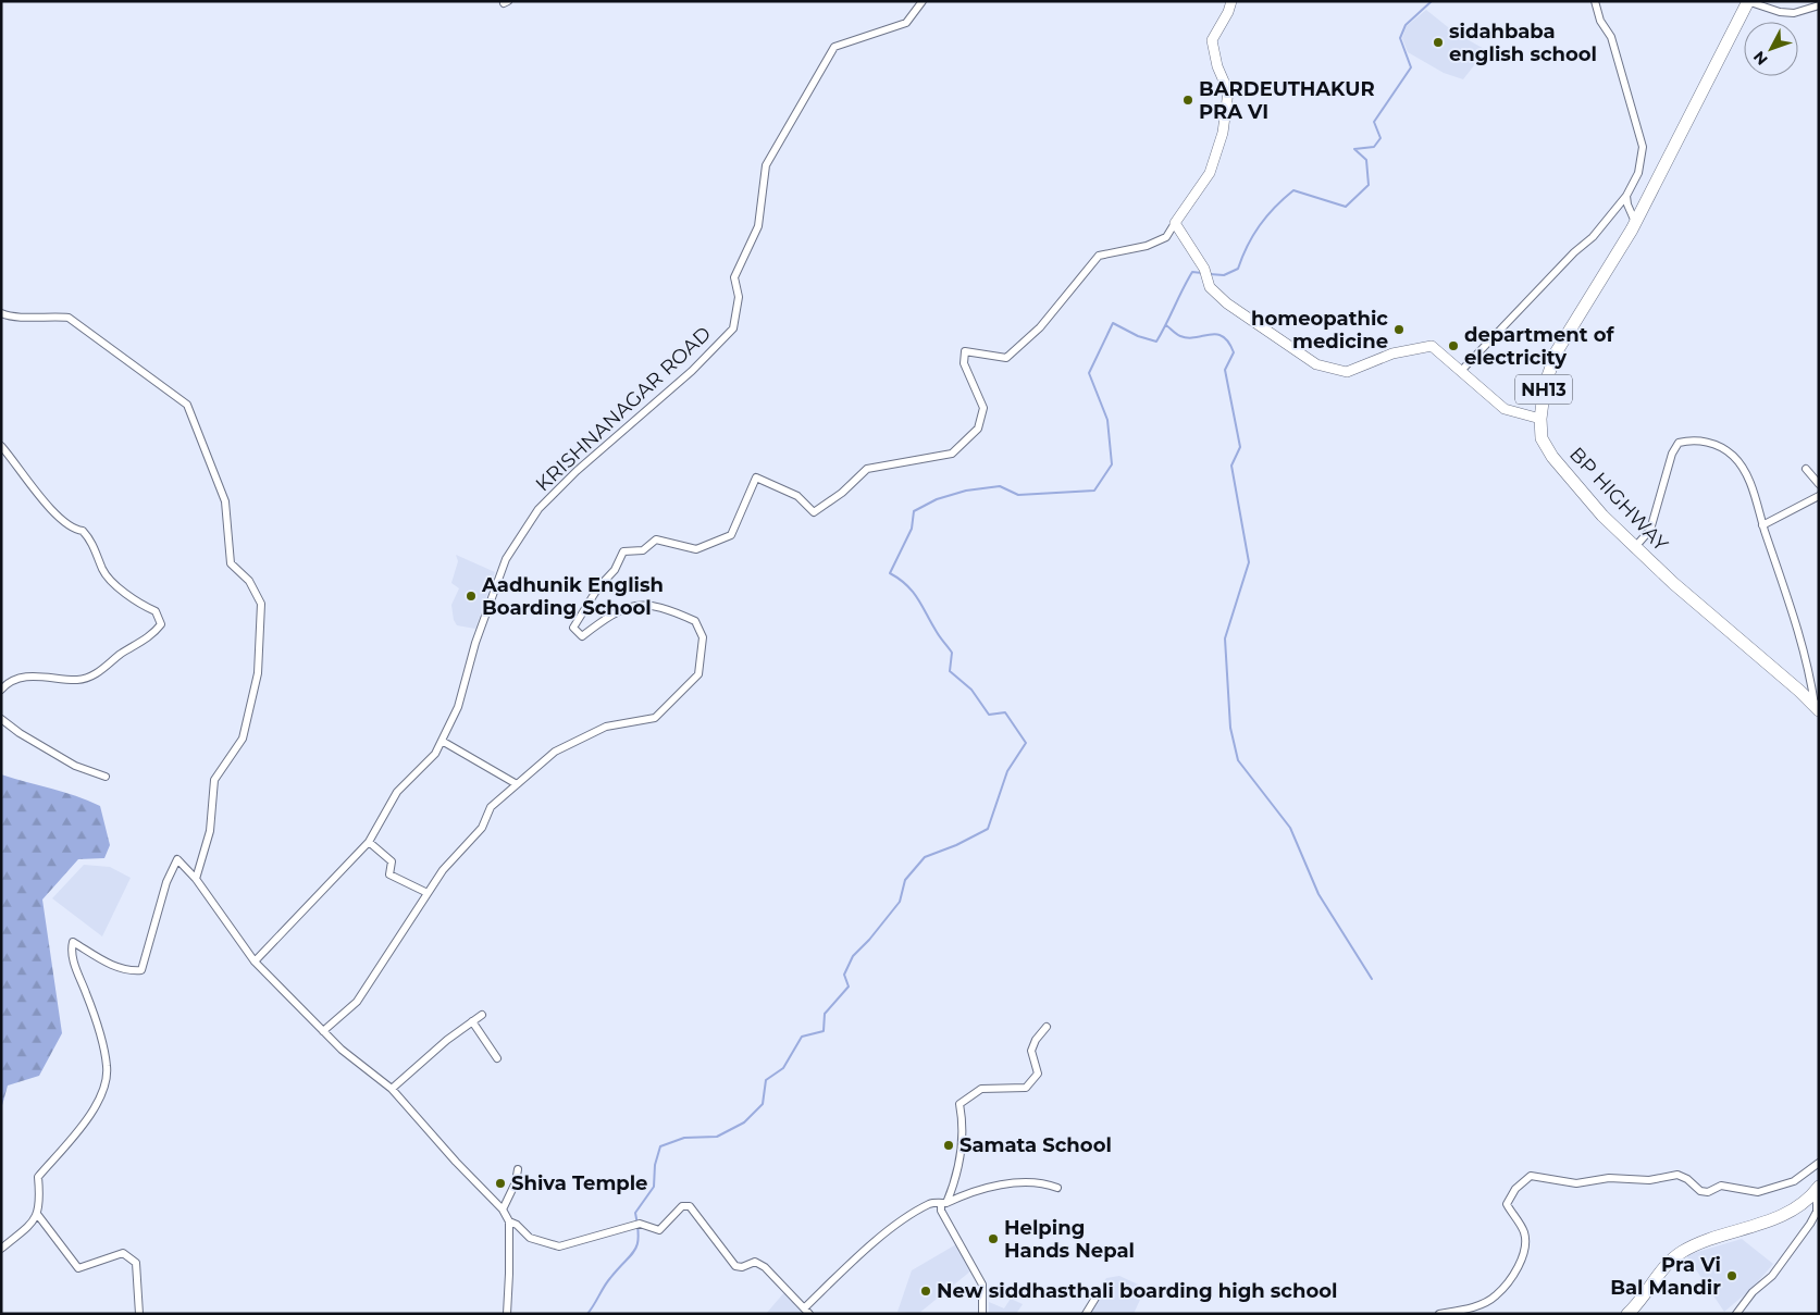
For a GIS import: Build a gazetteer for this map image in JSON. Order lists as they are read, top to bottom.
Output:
{
  "streets": {
    "highway": ["NH13", "BP HIGHWAY"],
    "street": ["KRISHNANAGAR ROAD"]
  },
  "places": [
    "sidahbaba english school",
    "BARDEUTHAKUR PRA VI",
    "homeopathic medicine",
    "department of electricity",
    "Aadhunik English Boarding School",
    "Samata School",
    "Shiva Temple",
    "Helping Hands Nepal",
    "Pra Vi Bal Mandir",
    "New siddhasthali boarding high school"
  ],
  "north": "bottom left"
}
